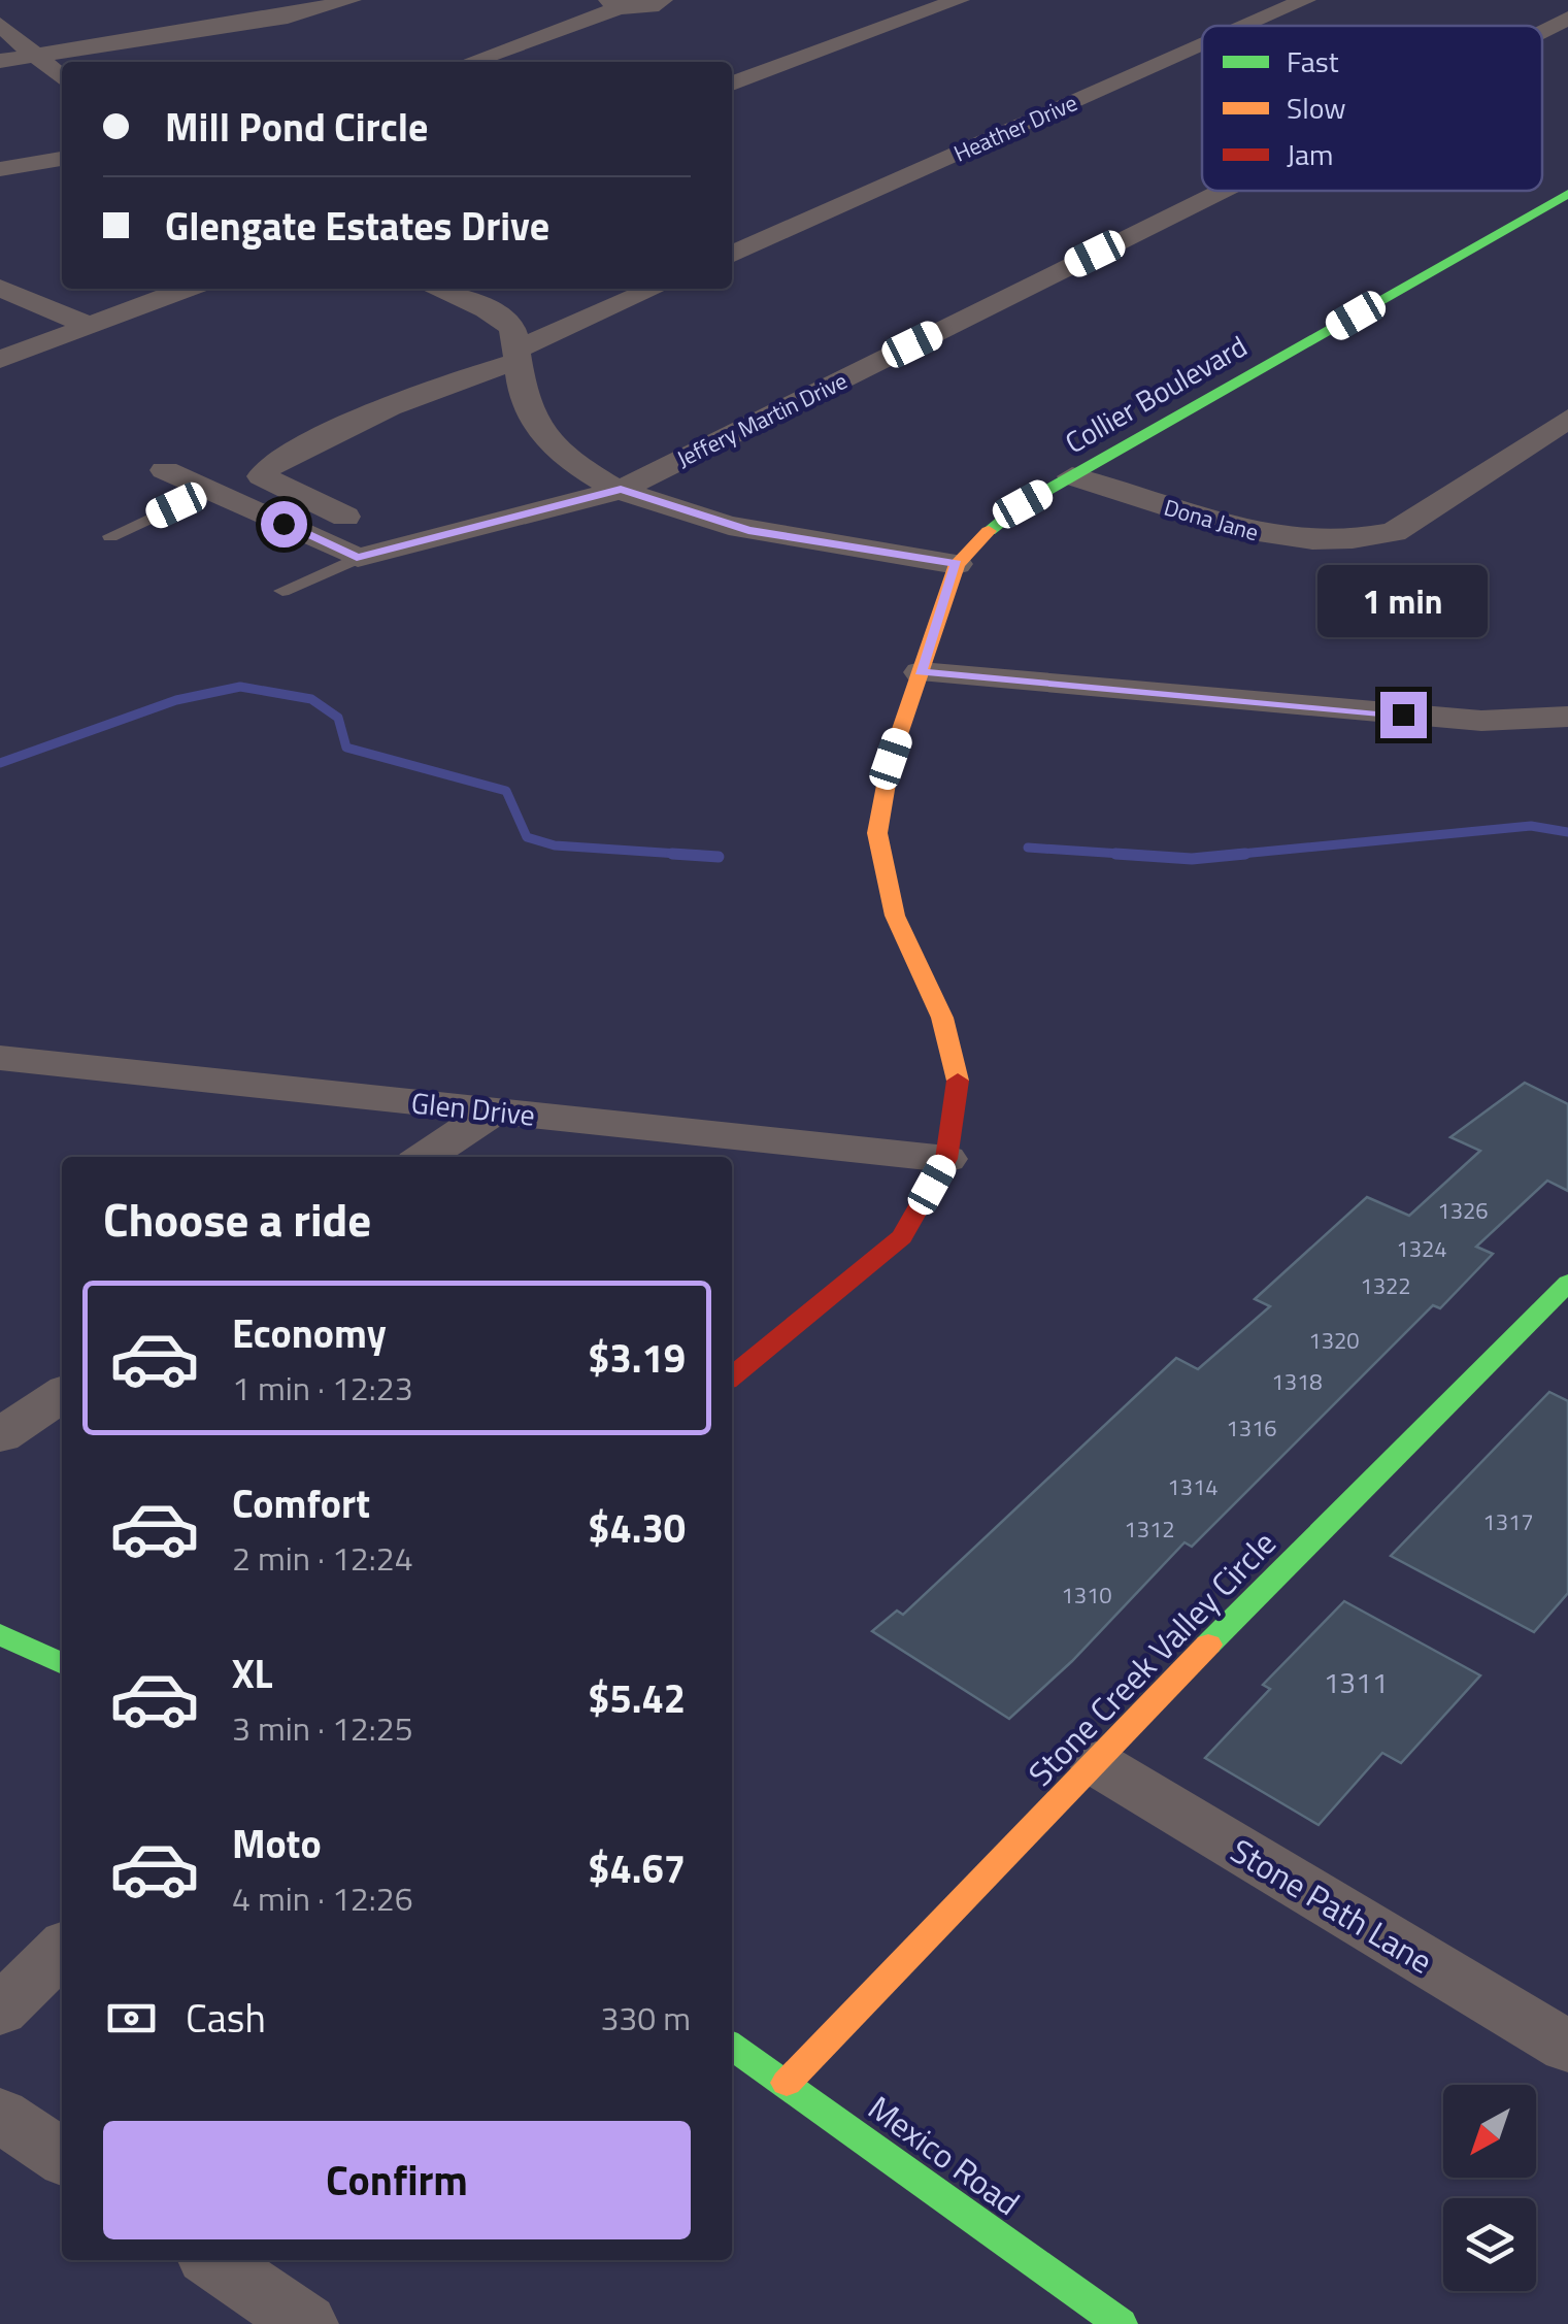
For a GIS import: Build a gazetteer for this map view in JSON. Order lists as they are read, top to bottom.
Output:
{
  "streets": {
    "street": [
      "Heather Drive",
      "Collier Boulevard",
      "Jeffery Martin Drive",
      "Dona Jane",
      "Glen Drive",
      "Stone Creek Valley Circle",
      "Stone Path Lane",
      "Mexico Road"
    ]
  },
  "crossings": [
    ["Collier Boulevard", "Dona Jane"],
    ["Collier Boulevard", "Glen Drive"],
    ["Stone Creek Valley Circle", "Stone Path Lane"],
    ["Stone Creek Valley Circle", "Mexico Road"]
  ],
  "house_numbers": [
    "1326",
    "1324",
    "1322",
    "1320",
    "1318",
    "1316",
    "1314",
    "1317",
    "1312",
    "1310",
    "1311"
  ],
  "legend": ["Fast", "Slow", "Jam"],
  "north": "bottom left",
  "page": {
    "banner": ["Mill Pond Circle", "Glengate Estates Drive"],
    "bubble": "1 min",
    "heading": "Choose a ride",
    "list": [
      {
        "name": "Economy",
        "note": "1 min · 12:23",
        "value": "$3.19"
      },
      {
        "name": "Comfort",
        "note": "2 min · 12:24",
        "value": "$4.30"
      },
      {
        "name": "XL",
        "note": "3 min · 12:25",
        "value": "$5.42"
      },
      {
        "name": "Moto",
        "note": "4 min · 12:26",
        "value": "$4.67"
      }
    ],
    "pay": ["Cash", "330 m"],
    "buttons": "Confirm"
  }
}
